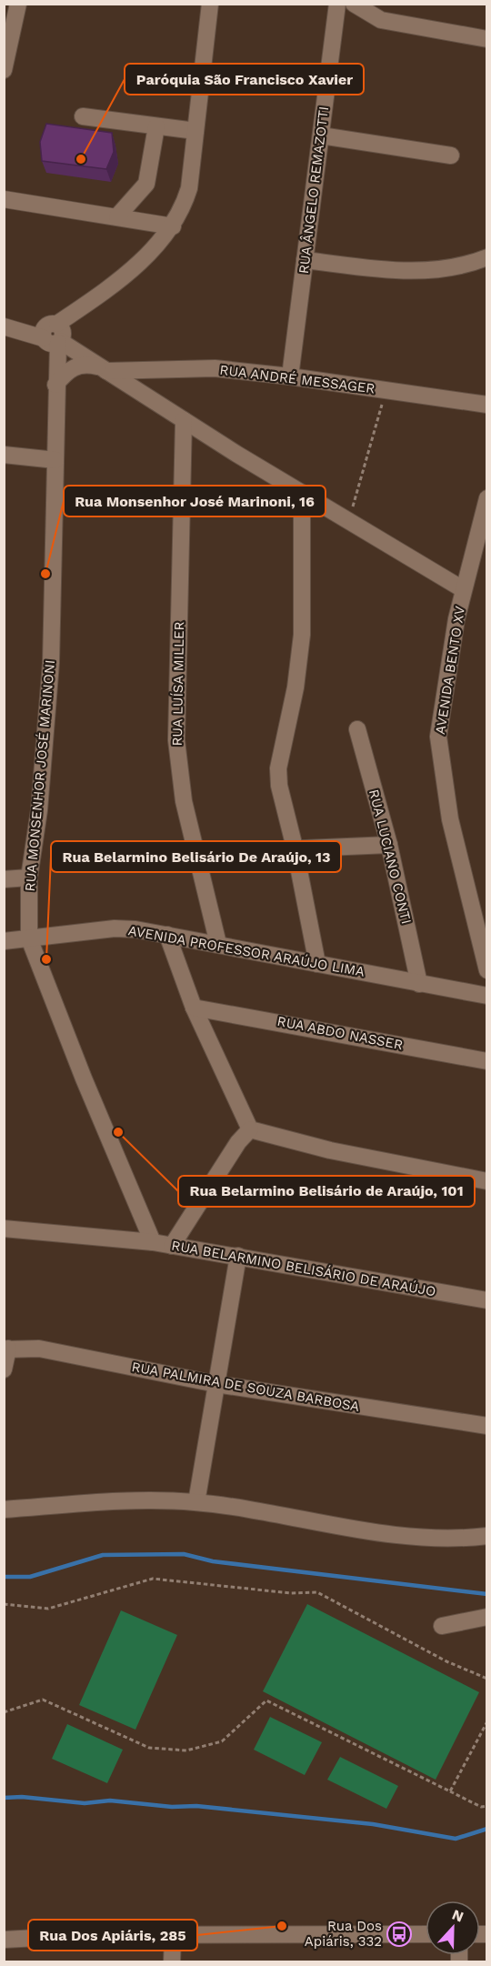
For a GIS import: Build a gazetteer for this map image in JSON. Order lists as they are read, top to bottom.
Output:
{
  "streets": {
    "street": [
      "RUA ÂNGELO REMAZOTTI",
      "RUA ANDRÉ MESSAGER",
      "AVENIDA BENTO XV",
      "RUA LUÍSA MILLER",
      "RUA MONSENHOR JOSÉ MARINONI",
      "RUA LUCIANO CONTI",
      "AVENIDA PROFESSOR ARAÚJO LIMA",
      "RUA ABDO NASSER",
      "RUA BELARMINO BELISÁRIO DE ARAÚJO",
      "RUA PALMIRA DE SOUZA BARBOSA"
    ]
  },
  "crossings": [
    ["RUA ÂNGELO REMAZOTTI", "RUA ANDRÉ MESSAGER"],
    ["RUA ANDRÉ MESSAGER", "RUA MONSENHOR JOSÉ MARINONI"],
    ["RUA LUÍSA MILLER", "AVENIDA PROFESSOR ARAÚJO LIMA"],
    ["RUA MONSENHOR JOSÉ MARINONI", "AVENIDA PROFESSOR ARAÚJO LIMA"],
    ["RUA MONSENHOR JOSÉ MARINONI", "RUA BELARMINO BELISÁRIO DE ARAÚJO"],
    ["RUA LUCIANO CONTI", "AVENIDA PROFESSOR ARAÚJO LIMA"],
    ["AVENIDA PROFESSOR ARAÚJO LIMA", "RUA BELARMINO BELISÁRIO DE ARAÚJO"]
  ],
  "places": {
    "other": [
      "Paróquia São Francisco Xavier",
      "Rua Monsenhor José Marinoni, 16",
      "Rua Belarmino Belisário De Araújo, 13",
      "Rua Belarmino Belisário de Araújo, 101",
      "Rua Dos Apiáris, 285"
    ],
    "bus stop": ["Rua Dos Apiáris, 332"]
  },
  "north": "top"
}
